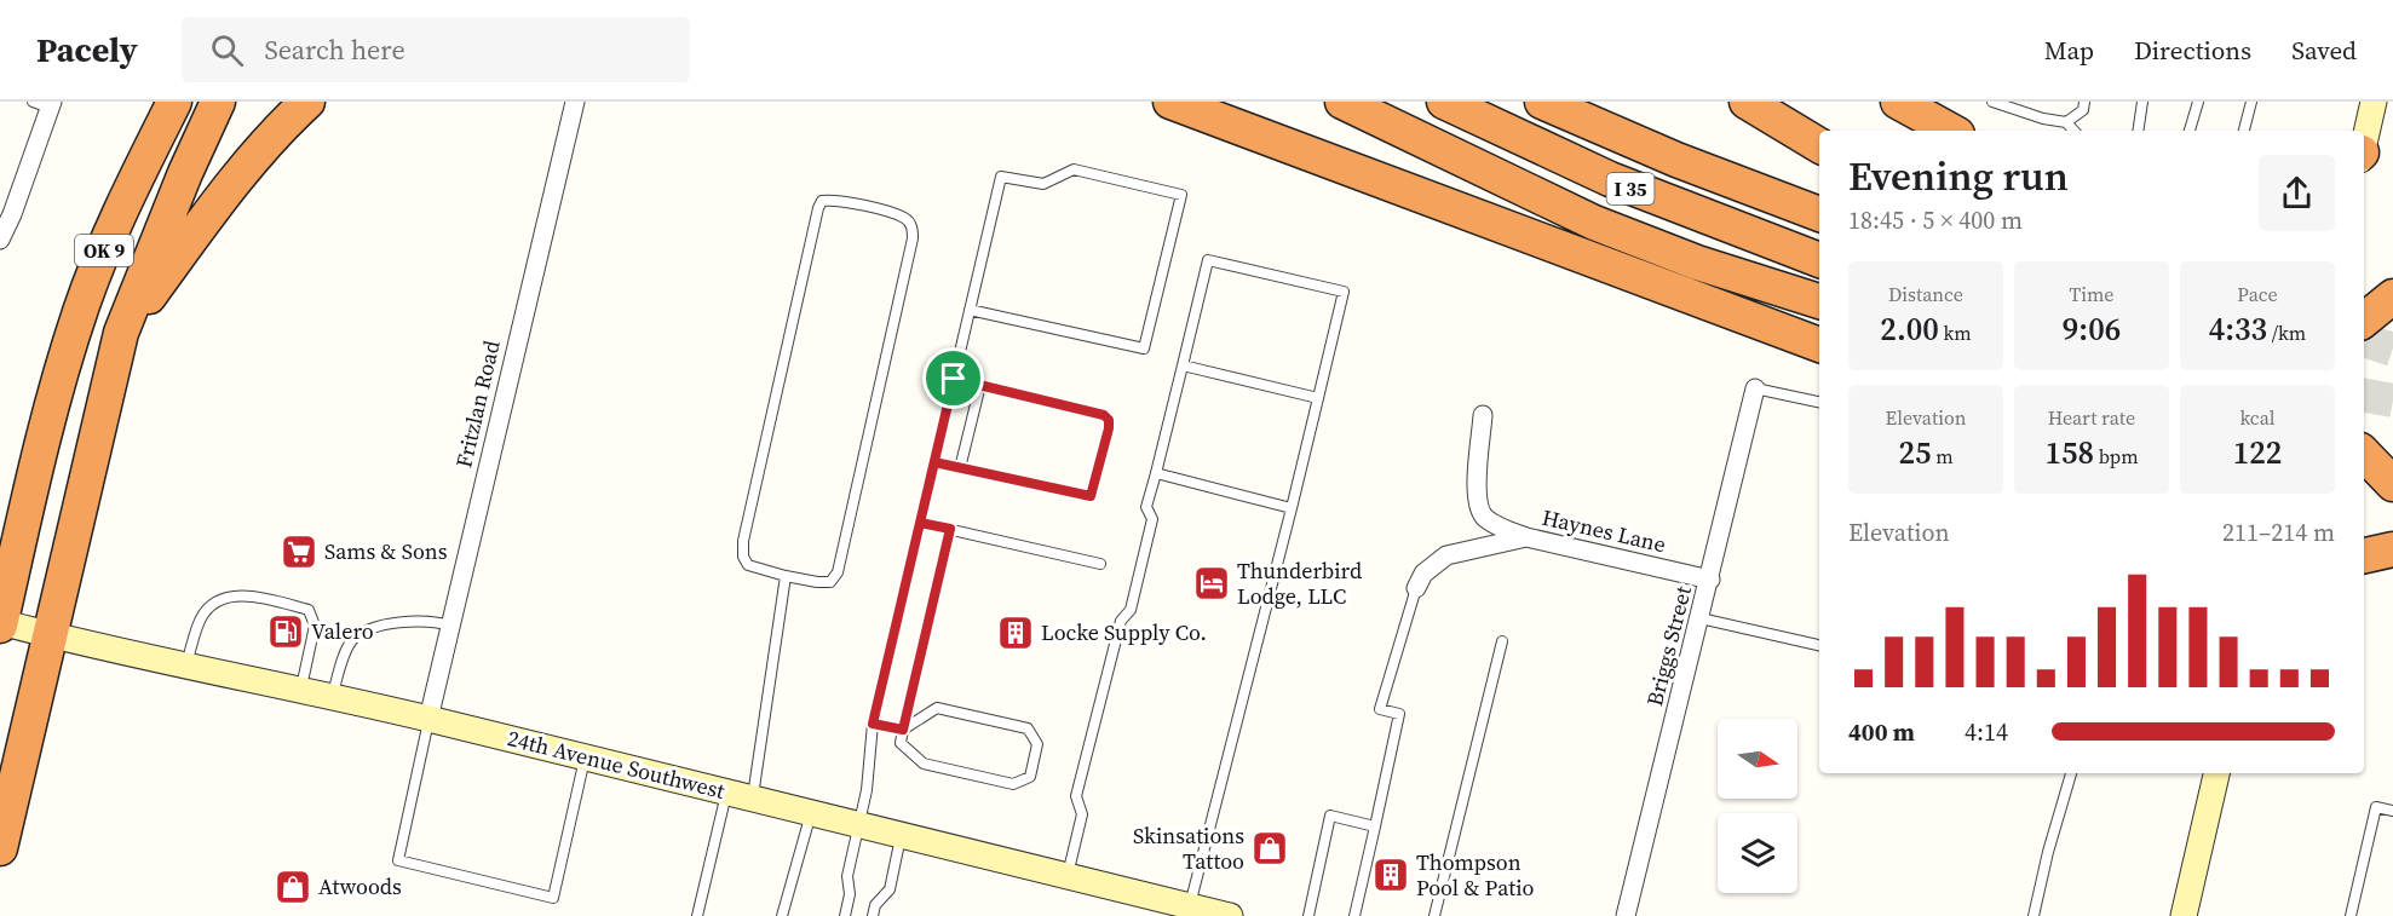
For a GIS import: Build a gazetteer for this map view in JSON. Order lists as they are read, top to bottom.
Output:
{
  "streets": {
    "highway": ["I 35", "OK 9"],
    "main road": ["24th Avenue Southwest"],
    "street": ["Fritzlan Road", "Haynes Lane", "Briggs Street"]
  },
  "crossings": [
    ["OK 9", "24th Avenue Southwest"],
    ["Fritzlan Road", "24th Avenue Southwest"],
    ["Haynes Lane", "Briggs Street"]
  ],
  "places": {
    "supermarket": ["Sams & Sons"],
    "hotel": ["Thunderbird Lodge, LLC"],
    "fuel station": ["Valero"],
    "building": ["Locke Supply Co.", "Thompson Pool & Patio"],
    "shop": ["Skinsations Tattoo", "Atwoods"]
  },
  "north": "right",
  "page": {
    "header": "Pacely",
    "search": "Search here",
    "nav": ["Map", "Directions", "Saved"],
    "heading": ["Evening run", "18:45 · 5 × 400 m"],
    "stats": [
      ["Distance", "2.00 km"],
      ["Time", "9:06"],
      ["Pace", "4:33 /km"],
      ["Elevation", "25 m"],
      ["Heart rate", "158 bpm"],
      ["kcal", "122"]
    ],
    "chart": ["Elevation", "211–214 m"],
    "list": [
      {
        "name": "400 m",
        "note": "4:14"
      }
    ]
  }
}
